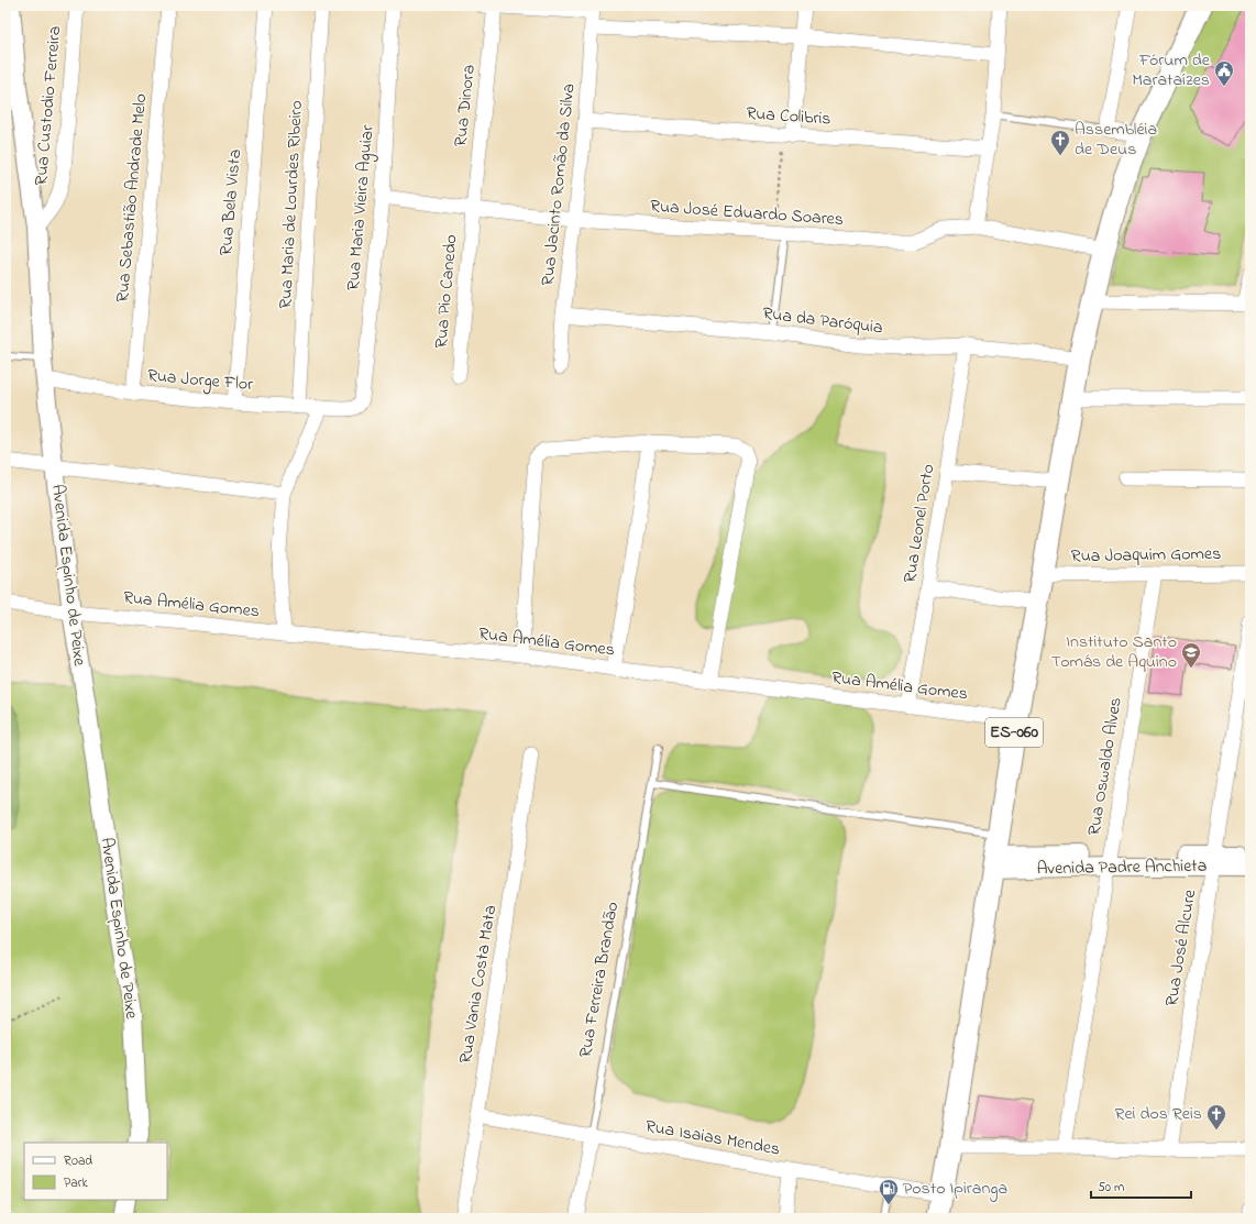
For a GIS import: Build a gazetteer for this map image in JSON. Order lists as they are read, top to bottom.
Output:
{
  "streets": {
    "main road": ["ES-060"],
    "street": [
      "Rua Custodio Ferreira",
      "Rua Dinora",
      "Rua Colibris",
      "Rua Jacinto Romão da Silva",
      "Rua Sebastião Andrade Melo",
      "Rua Bela Vista",
      "Rua Maria de Lourdes Ribeiro",
      "Rua Maria Vieira Aguiar",
      "Rua José Eduardo Soares",
      "Rua Pio Canedo",
      "Rua da Paróquia",
      "Rua Jorge Flor",
      "Rua Leonel Porto",
      "Rua Joaquim Gomes",
      "Avenida Espinho de Peixe",
      "Rua Amélia Gomes",
      "Rua Oswaldo Alves",
      "Avenida Padre Anchieta",
      "Rua José Alcure",
      "Rua Ferreira Brandão",
      "Rua Vania Costa Mata",
      "Rua Isaias Mendes"
    ]
  },
  "crossings": [
    ["Rua Custodio Ferreira", "Avenida Espinho de Peixe"],
    ["Rua Dinora", "Rua José Eduardo Soares"],
    ["Rua Dinora", "Rua Pio Canedo"],
    ["Rua Colibris", "Rua Jacinto Romão da Silva"],
    ["Rua Jacinto Romão da Silva", "Rua José Eduardo Soares"],
    ["Rua Jacinto Romão da Silva", "Rua da Paróquia"],
    ["Rua Sebastião Andrade Melo", "Rua Jorge Flor"],
    ["Rua Bela Vista", "Rua Jorge Flor"],
    ["Rua Maria de Lourdes Ribeiro", "Rua Jorge Flor"],
    ["Rua Maria Vieira Aguiar", "Rua José Eduardo Soares"],
    ["Rua Maria Vieira Aguiar", "Rua Jorge Flor"],
    ["Rua José Eduardo Soares", "Rua Pio Canedo"],
    ["Rua José Eduardo Soares", "ES-060"],
    ["Rua da Paróquia", "Rua Leonel Porto"],
    ["Rua da Paróquia", "ES-060"],
    ["Rua Jorge Flor", "Avenida Espinho de Peixe"],
    ["Rua Leonel Porto", "Rua Amélia Gomes"],
    ["Rua Joaquim Gomes", "ES-060"],
    ["Rua Joaquim Gomes", "Rua Oswaldo Alves"],
    ["Avenida Espinho de Peixe", "Rua Amélia Gomes"],
    ["Rua Amélia Gomes", "ES-060"],
    ["ES-060", "Avenida Padre Anchieta"],
    ["ES-060", "Rua Isaias Mendes"],
    ["Rua Oswaldo Alves", "Avenida Padre Anchieta"],
    ["Avenida Padre Anchieta", "Rua José Alcure"],
    ["Rua Ferreira Brandão", "Rua Isaias Mendes"],
    ["Rua Vania Costa Mata", "Rua Isaias Mendes"]
  ],
  "places": {
    "public building": ["Fórum de Marataízes"],
    "church": ["Assembléia de Deus", "Rei dos Reis"],
    "school or university": ["Instituto Santo Tomás de Aquino"],
    "fuel station": ["Posto Ipiranga"]
  },
  "legend": ["Road", "Park"],
  "scale_bar": "50 m"
}
